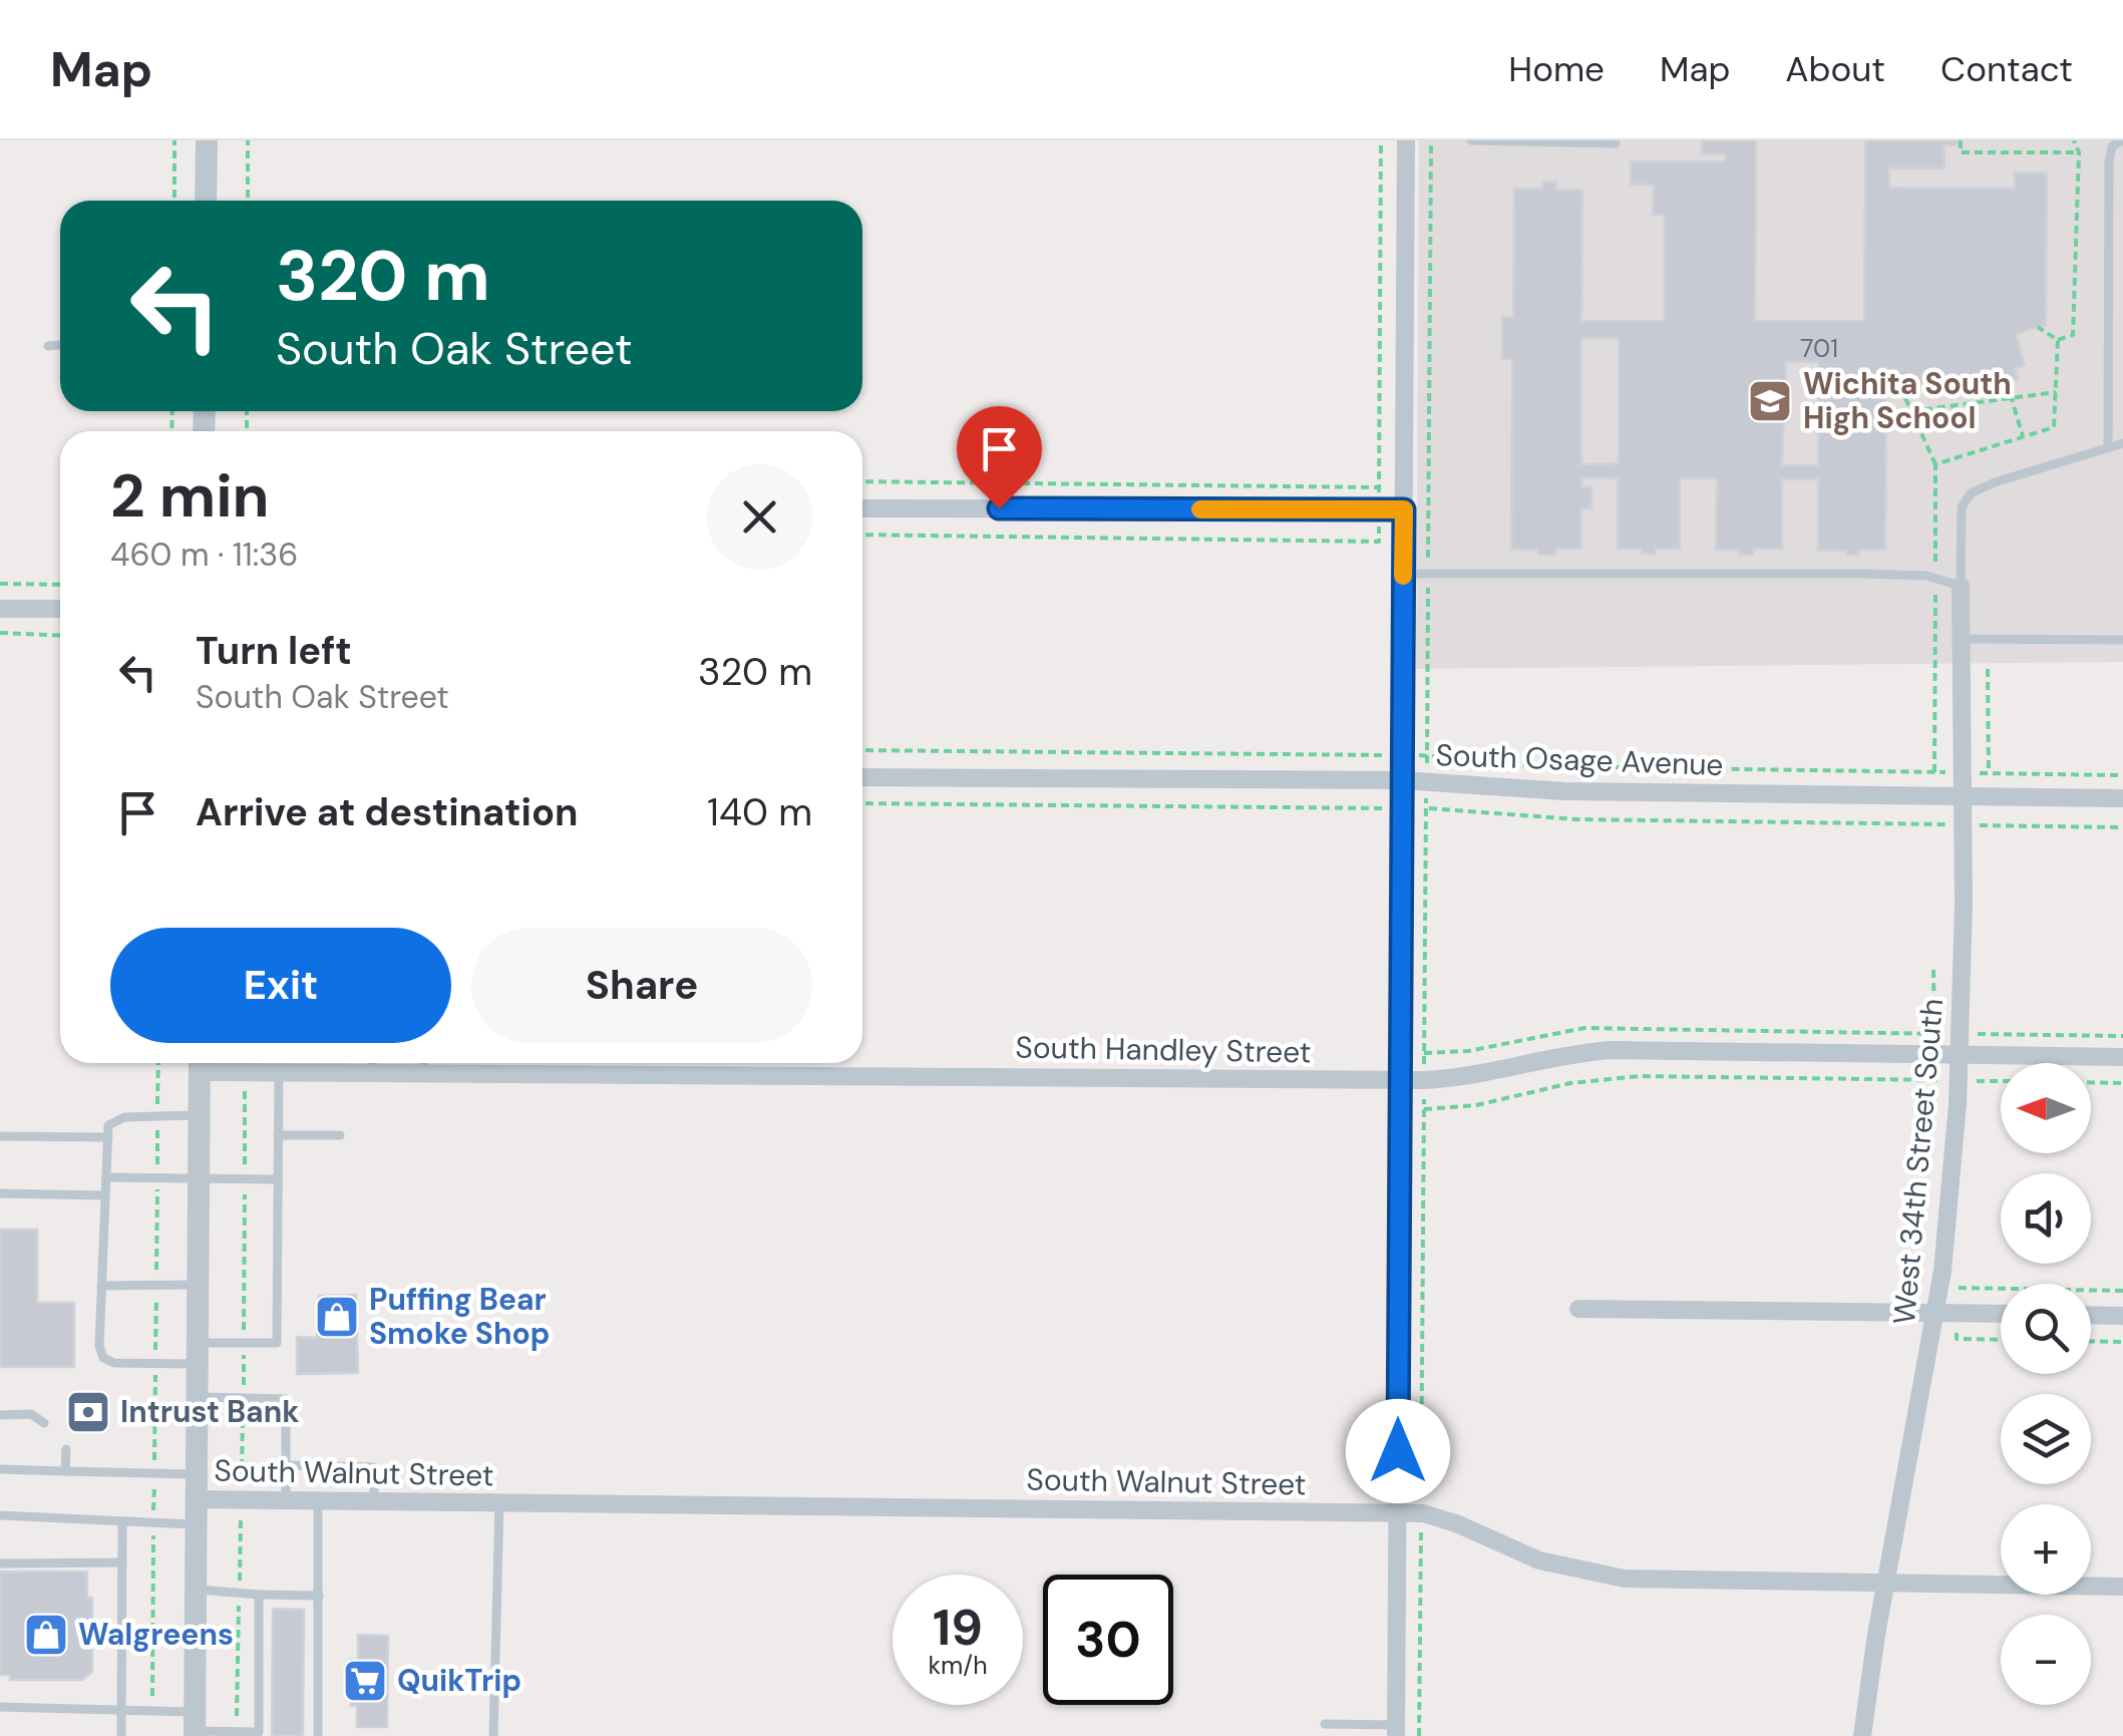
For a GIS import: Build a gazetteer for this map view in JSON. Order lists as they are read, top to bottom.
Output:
{
  "streets": {
    "street": [
      "South Osage Avenue",
      "South Handley Street",
      "West 34th Street South",
      "South Walnut Street"
    ]
  },
  "crossings": [
    ["South Osage Avenue", "West 34th Street South"],
    ["South Handley Street", "West 34th Street South"],
    ["West 34th Street South", "South Walnut Street"]
  ],
  "places": {
    "school or university": ["Wichita South High School"],
    "shop": ["Puffing Bear Smoke Shop", "Walgreens"],
    "bank": ["Intrust Bank"],
    "supermarket": ["QuikTrip"]
  },
  "house_numbers": ["701"],
  "north": "left",
  "page": {
    "header": "Map",
    "nav": [
      "Home",
      "Map",
      "About",
      "Contact"
    ],
    "turn": ["320 m", "South Oak Street"],
    "heading": ["2 min", "460 m · 11:36"],
    "list": [
      {
        "name": "Turn left",
        "note": "South Oak Street",
        "value": "320 m"
      },
      {
        "name": "Arrive at destination",
        "value": "140 m"
      }
    ],
    "buttons": ["Exit", "Share"],
    "map_buttons": ["+", "−"],
    "speed": "19 km/h",
    "limit": "30"
  }
}
